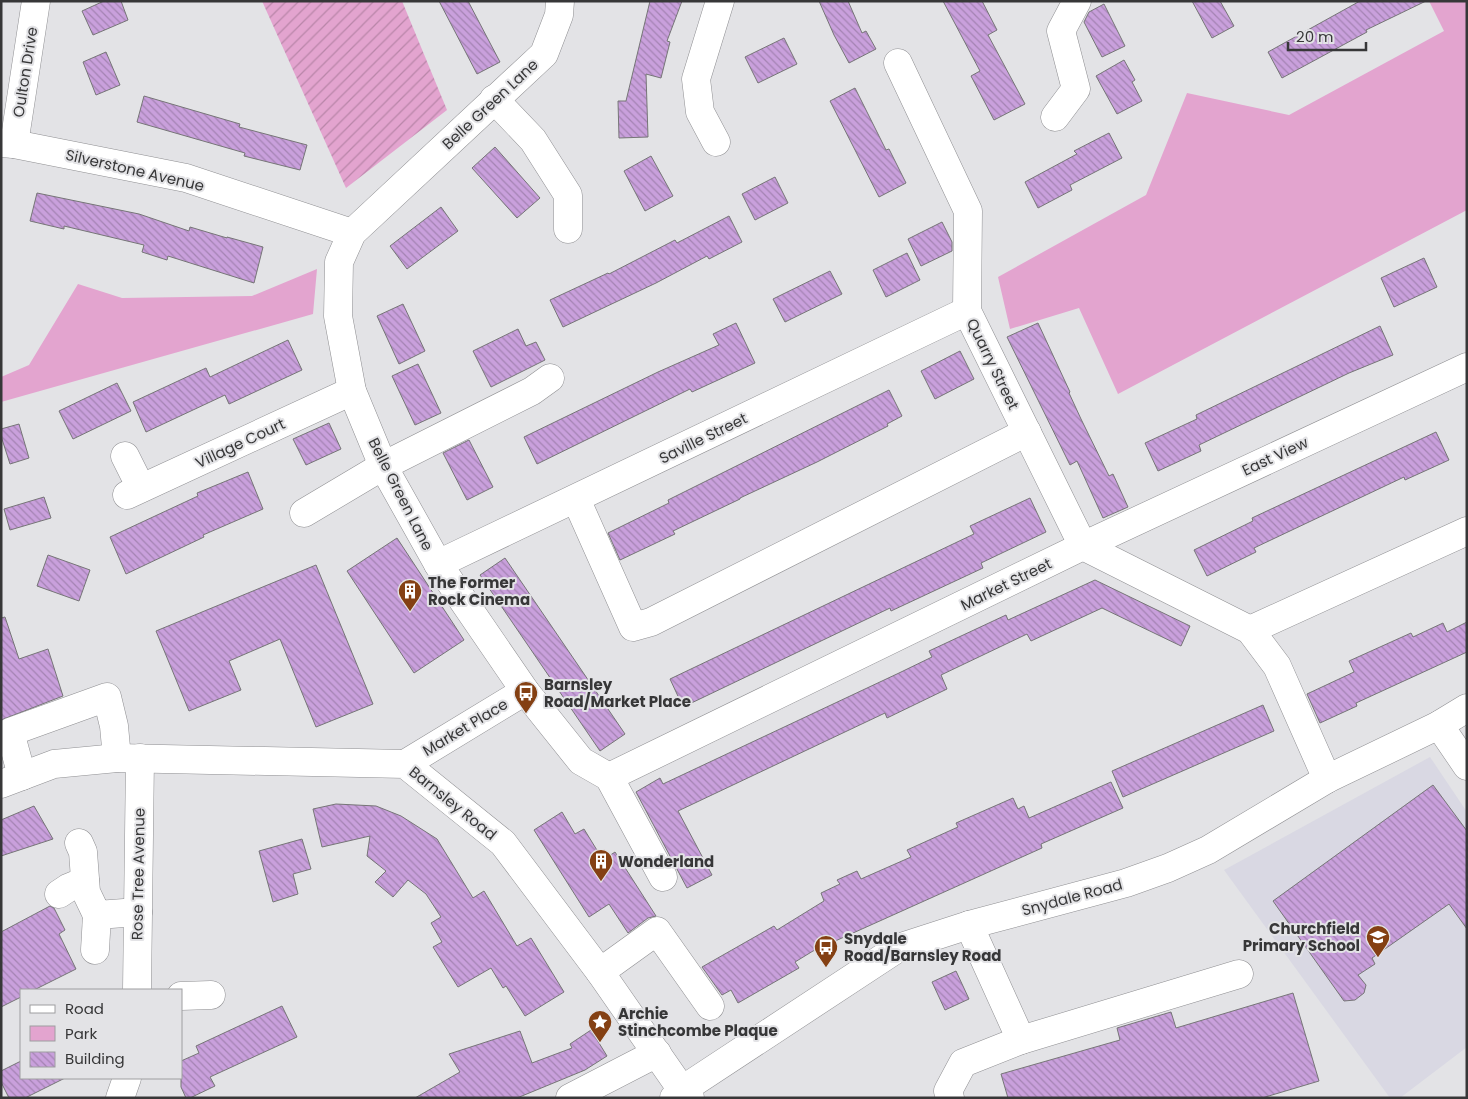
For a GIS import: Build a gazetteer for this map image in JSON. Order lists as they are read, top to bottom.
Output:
{
  "streets": {
    "street": [
      "Oulton Drive",
      "Belle Green Lane",
      "Silverstone Avenue",
      "Quarry Street",
      "Saville Street",
      "Village Court",
      "East View",
      "Market Street",
      "Market Place",
      "Barnsley Road",
      "Rose Tree Avenue",
      "Snydale Road"
    ]
  },
  "crossings": [
    ["Oulton Drive", "Silverstone Avenue"],
    ["Belle Green Lane", "Silverstone Avenue"],
    ["Belle Green Lane", "Saville Street"],
    ["Belle Green Lane", "Village Court"],
    ["Belle Green Lane", "Market Street"],
    ["Belle Green Lane", "Market Place"],
    ["Quarry Street", "Saville Street"],
    ["Quarry Street", "East View"],
    ["Quarry Street", "Market Street"],
    ["East View", "Market Street"],
    ["Market Place", "Barnsley Road"],
    ["Barnsley Road", "Rose Tree Avenue"],
    ["Barnsley Road", "Snydale Road"]
  ],
  "places": {
    "building": ["The Former Rock Cinema", "Wonderland"],
    "bus stop": ["Barnsley Road/Market Place", "Snydale Road/Barnsley Road"],
    "school or university": ["Churchfield Primary School"],
    "place": ["Archie Stinchcombe Plaque"]
  },
  "legend": ["Road", "Park", "Building"],
  "scale_bar": "20 m"
}
